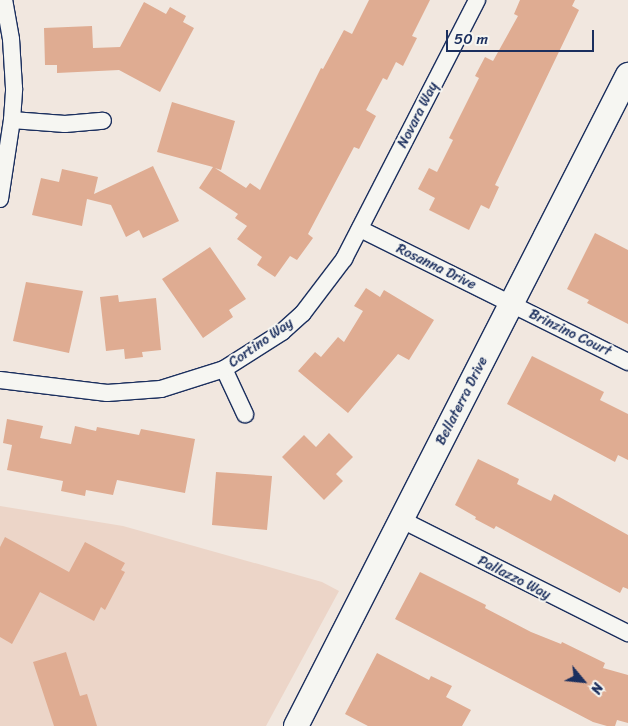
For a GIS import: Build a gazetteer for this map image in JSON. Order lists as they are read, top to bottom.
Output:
{
  "streets": {
    "street": [
      "Novara Way",
      "Rosanna Drive",
      "Brinzino Court",
      "Cortino Way",
      "Bellaterra Drive",
      "Pallazzo Way"
    ]
  },
  "crossings": [
    ["Novara Way", "Rosanna Drive"],
    ["Novara Way", "Cortino Way"],
    ["Rosanna Drive", "Brinzino Court"],
    ["Rosanna Drive", "Cortino Way"],
    ["Rosanna Drive", "Bellaterra Drive"],
    ["Brinzino Court", "Bellaterra Drive"],
    ["Bellaterra Drive", "Pallazzo Way"]
  ],
  "scale_bar": "50 m",
  "north": "bottom right"
}
